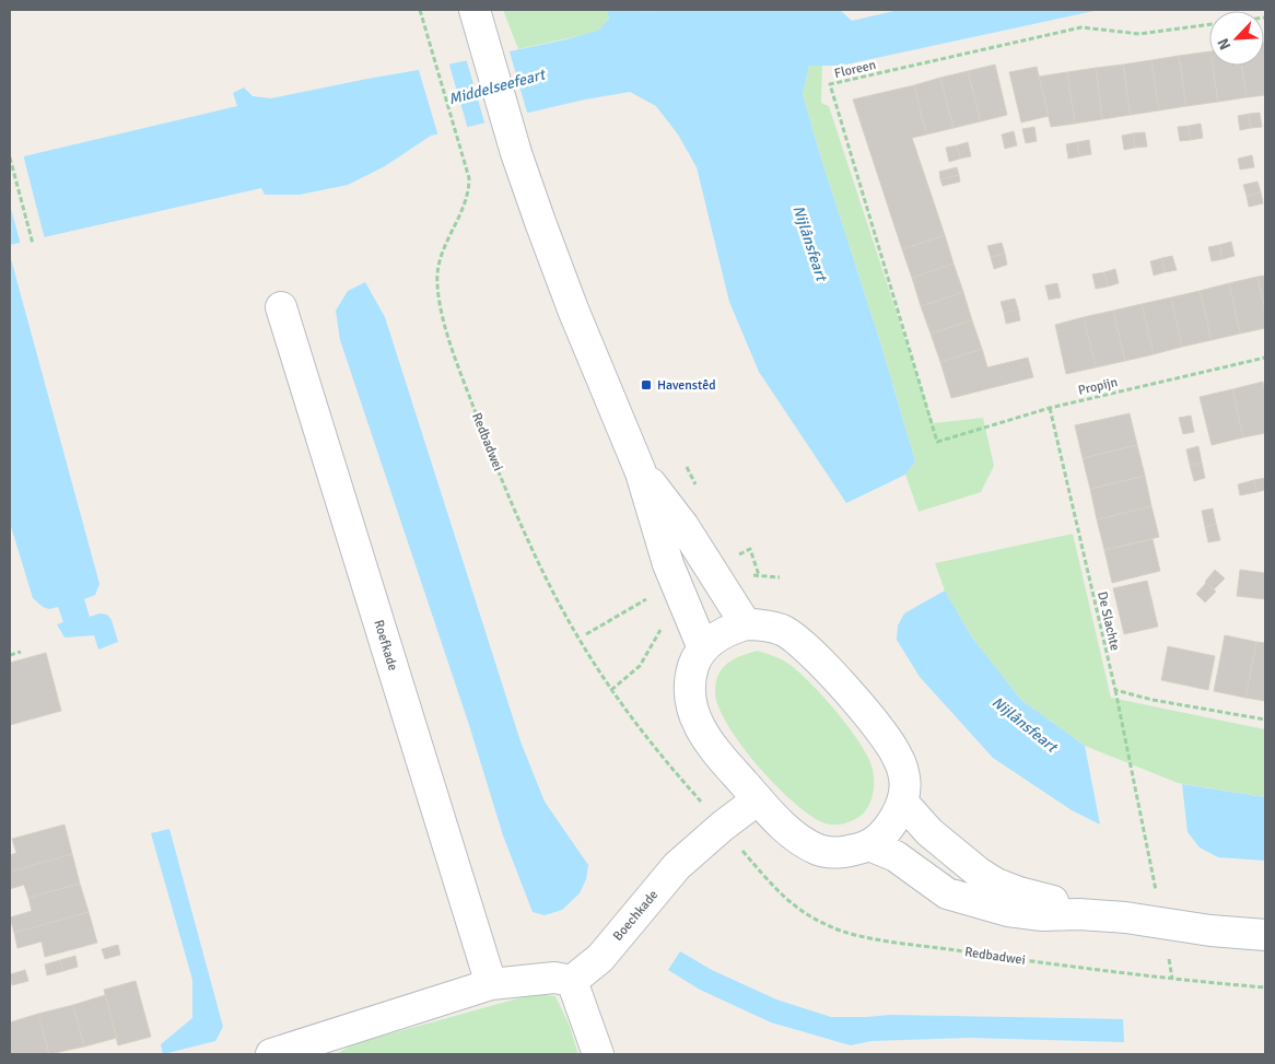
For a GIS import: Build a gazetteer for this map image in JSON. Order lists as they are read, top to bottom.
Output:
{
  "streets": {
    "street": ["Roefkade", "Boechkade"],
    "path": [
      "Floreen",
      "Propijn",
      "Redbadwei",
      "De Slachte"
    ]
  },
  "crossings": [
    ["Floreen", "Propijn"],
    ["Propijn", "De Slachte"],
    ["Redbadwei", "De Slachte"],
    ["Redbadwei", "Boechkade"]
  ],
  "water": ["Middelseefeart", "Nijlânsfeart"],
  "places": {
    "transit": ["Havenstêd"]
  },
  "north": "bottom left"
}
